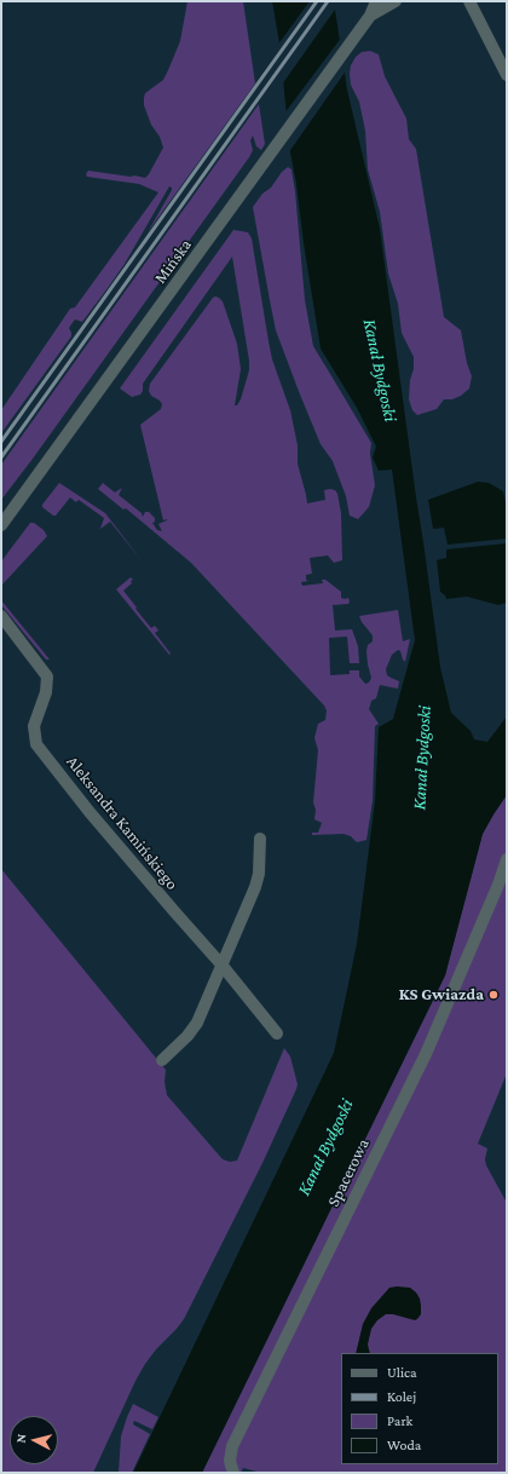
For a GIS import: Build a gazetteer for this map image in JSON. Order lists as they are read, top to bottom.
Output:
{
  "streets": {
    "street": ["Mińska", "Aleksandra Kamińskiego", "Spacerowa"]
  },
  "water": ["Kanał Bydgoski"],
  "places": ["KS Gwiazda"],
  "legend": [
    "Ulica",
    "Kolej",
    "Park",
    "Woda"
  ],
  "north": "left"
}
